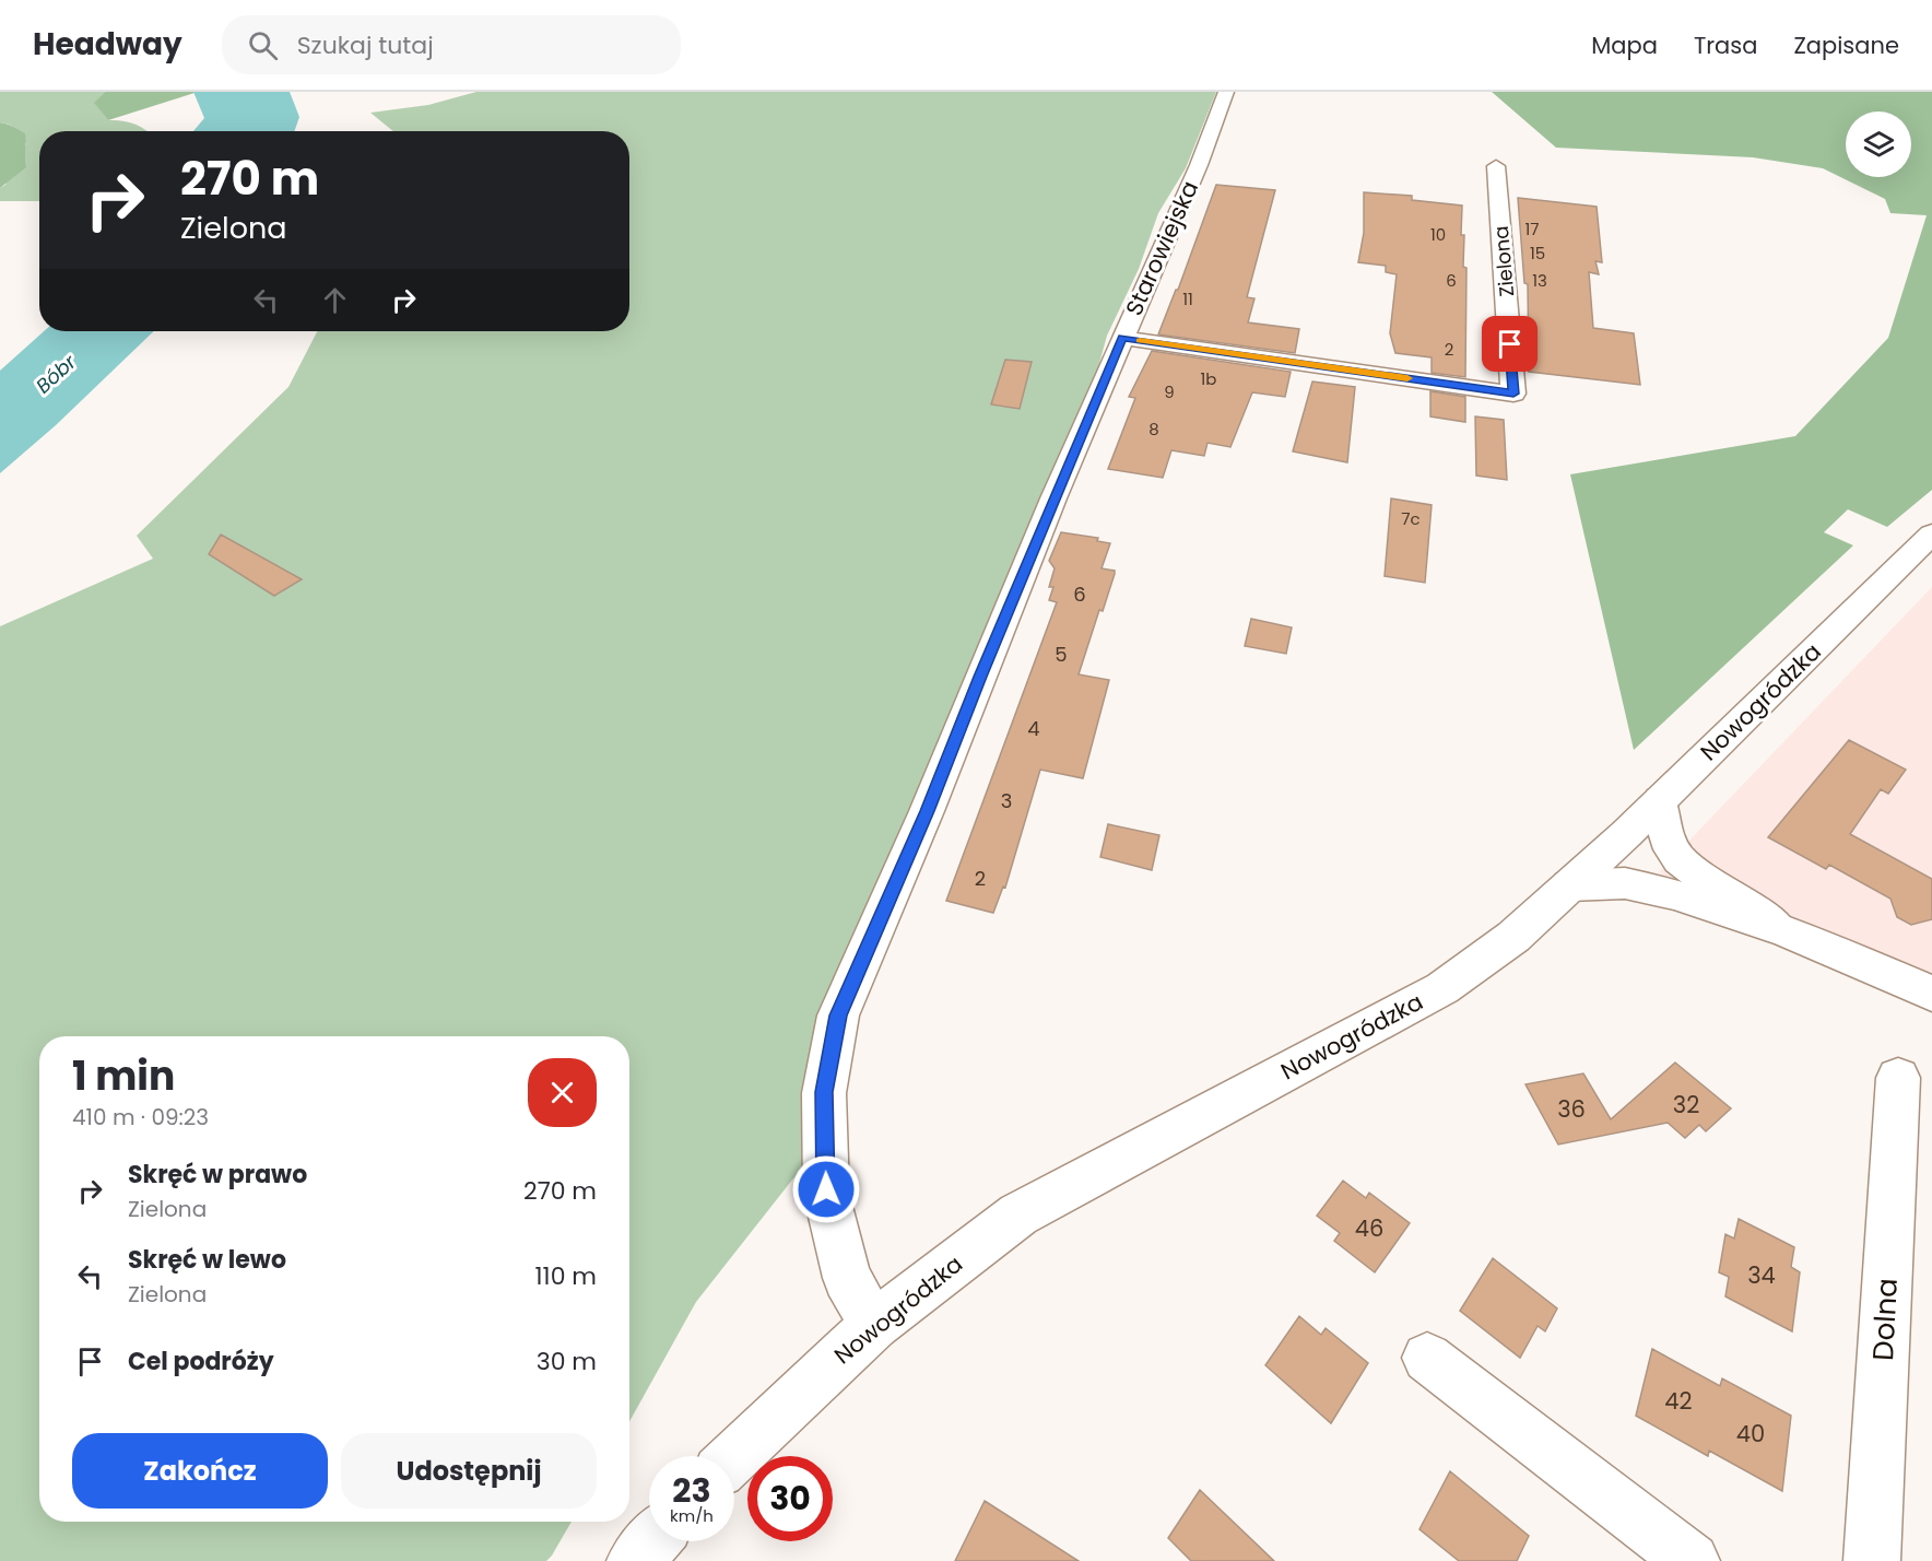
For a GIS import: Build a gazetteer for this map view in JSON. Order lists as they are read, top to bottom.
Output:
{
  "streets": {
    "street": [
      "Starowiejska",
      "Zielona",
      "Nowogródzka",
      "Dolna"
    ]
  },
  "crossings": [
    ["Starowiejska", "Zielona"],
    ["Starowiejska", "Nowogródzka"]
  ],
  "water": ["Bóbr"],
  "house_numbers": [
    "17",
    "10",
    "15",
    "6",
    "13",
    "11",
    "2",
    "1b",
    "9",
    "8",
    "7c",
    "6",
    "5",
    "4",
    "3",
    "2",
    "32",
    "36",
    "46",
    "34",
    "42",
    "40"
  ],
  "page": {
    "header": "Headway",
    "search": "Szukaj tutaj",
    "nav": ["Mapa", "Trasa", "Zapisane"],
    "turn": ["270 m", "Zielona"],
    "heading": ["1 min", "410 m · 09:23"],
    "list": [
      {
        "name": "Skręć w prawo",
        "note": "Zielona",
        "value": "270 m"
      },
      {
        "name": "Skręć w lewo",
        "note": "Zielona",
        "value": "110 m"
      },
      {
        "name": "Cel podróży",
        "value": "30 m"
      }
    ],
    "buttons": ["Zakończ", "Udostępnij"],
    "speed": "23 km/h",
    "limit": "30"
  }
}
